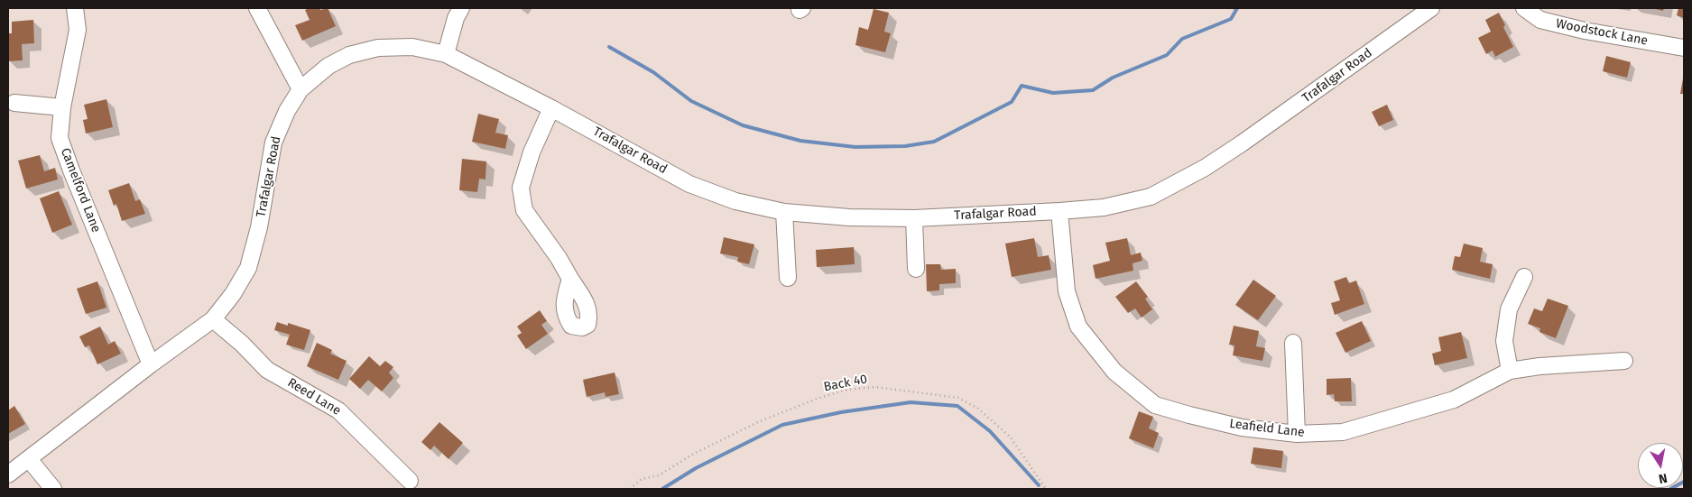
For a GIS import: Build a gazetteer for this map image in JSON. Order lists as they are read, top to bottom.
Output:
{
  "streets": {
    "street": [
      "Woodstock Lane",
      "Trafalgar Road",
      "Camelford Lane",
      "Reed Lane",
      "Leafield Lane"
    ],
    "path": ["Back 40"]
  },
  "crossings": [
    ["Trafalgar Road", "Camelford Lane"],
    ["Trafalgar Road", "Reed Lane"],
    ["Trafalgar Road", "Leafield Lane"]
  ],
  "north": "bottom"
}
